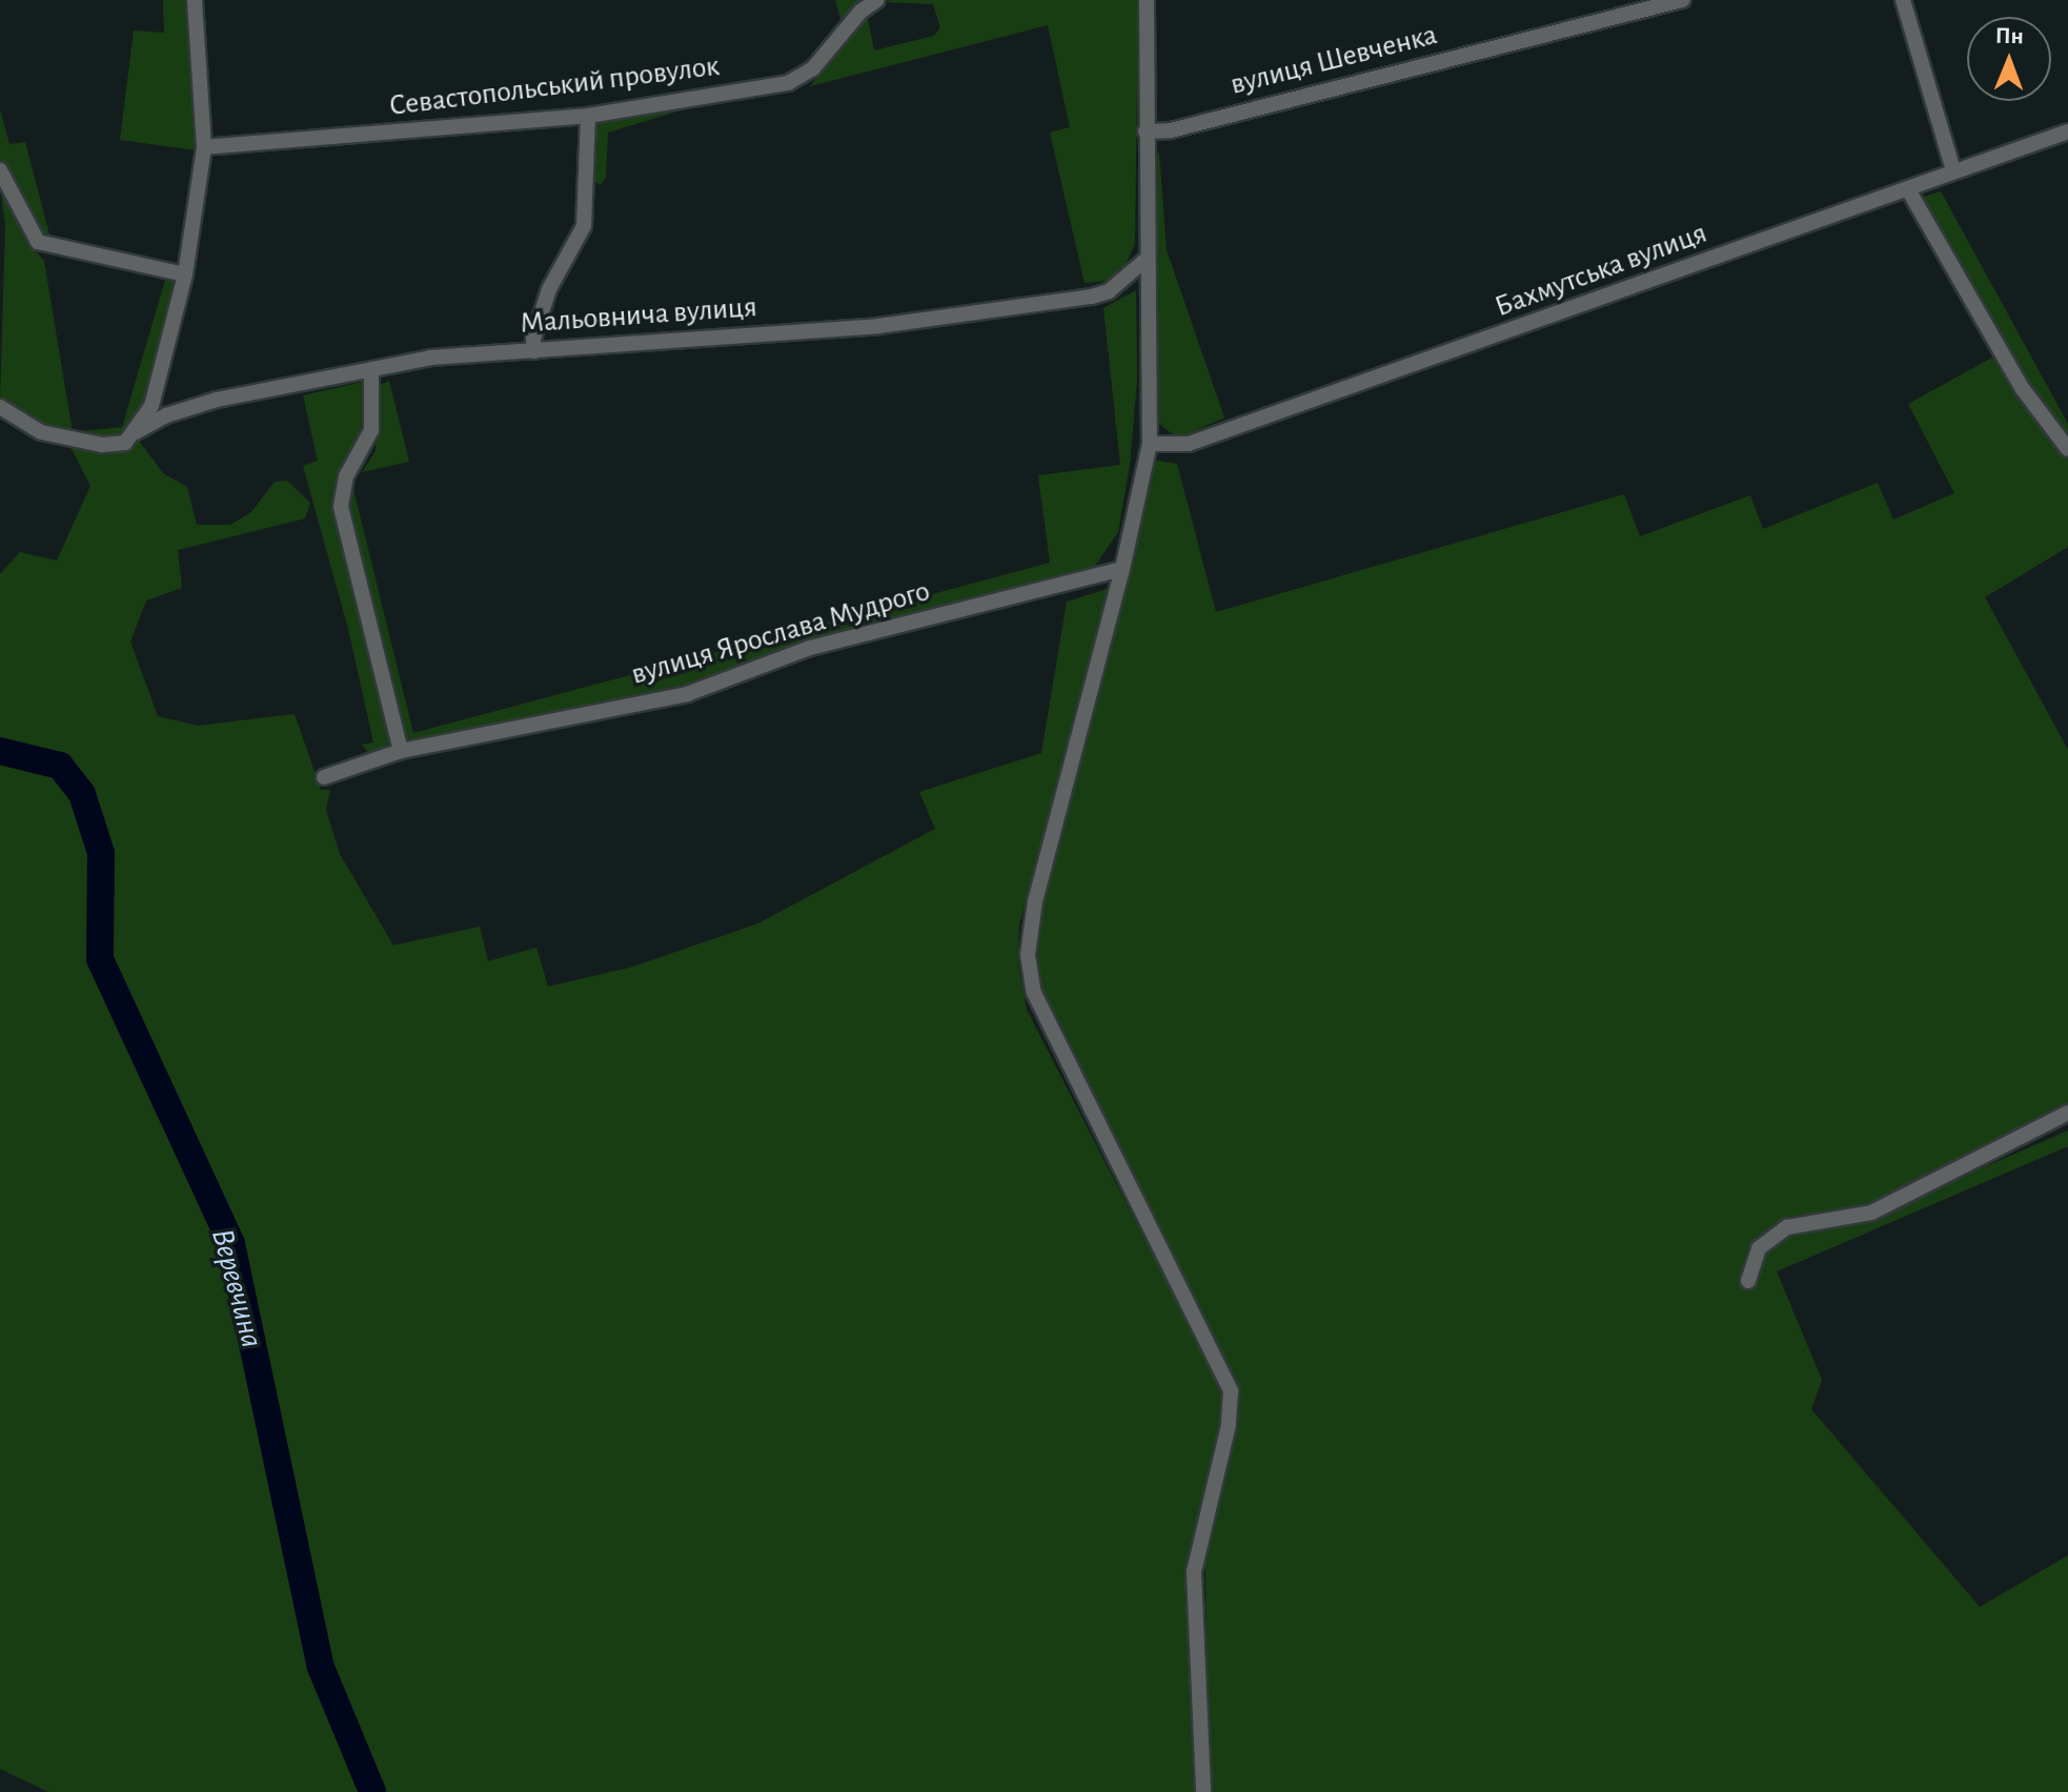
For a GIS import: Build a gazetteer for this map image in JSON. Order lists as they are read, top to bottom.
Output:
{
  "streets": {
    "street": [
      "вулиця Шевченка",
      "Севастопольський провулок",
      "Бахмутська вулиця",
      "Мальовнича вулиця",
      "вулиця Ярослава Мудрого"
    ]
  },
  "water": ["Веревчина"],
  "north": "top"
}
